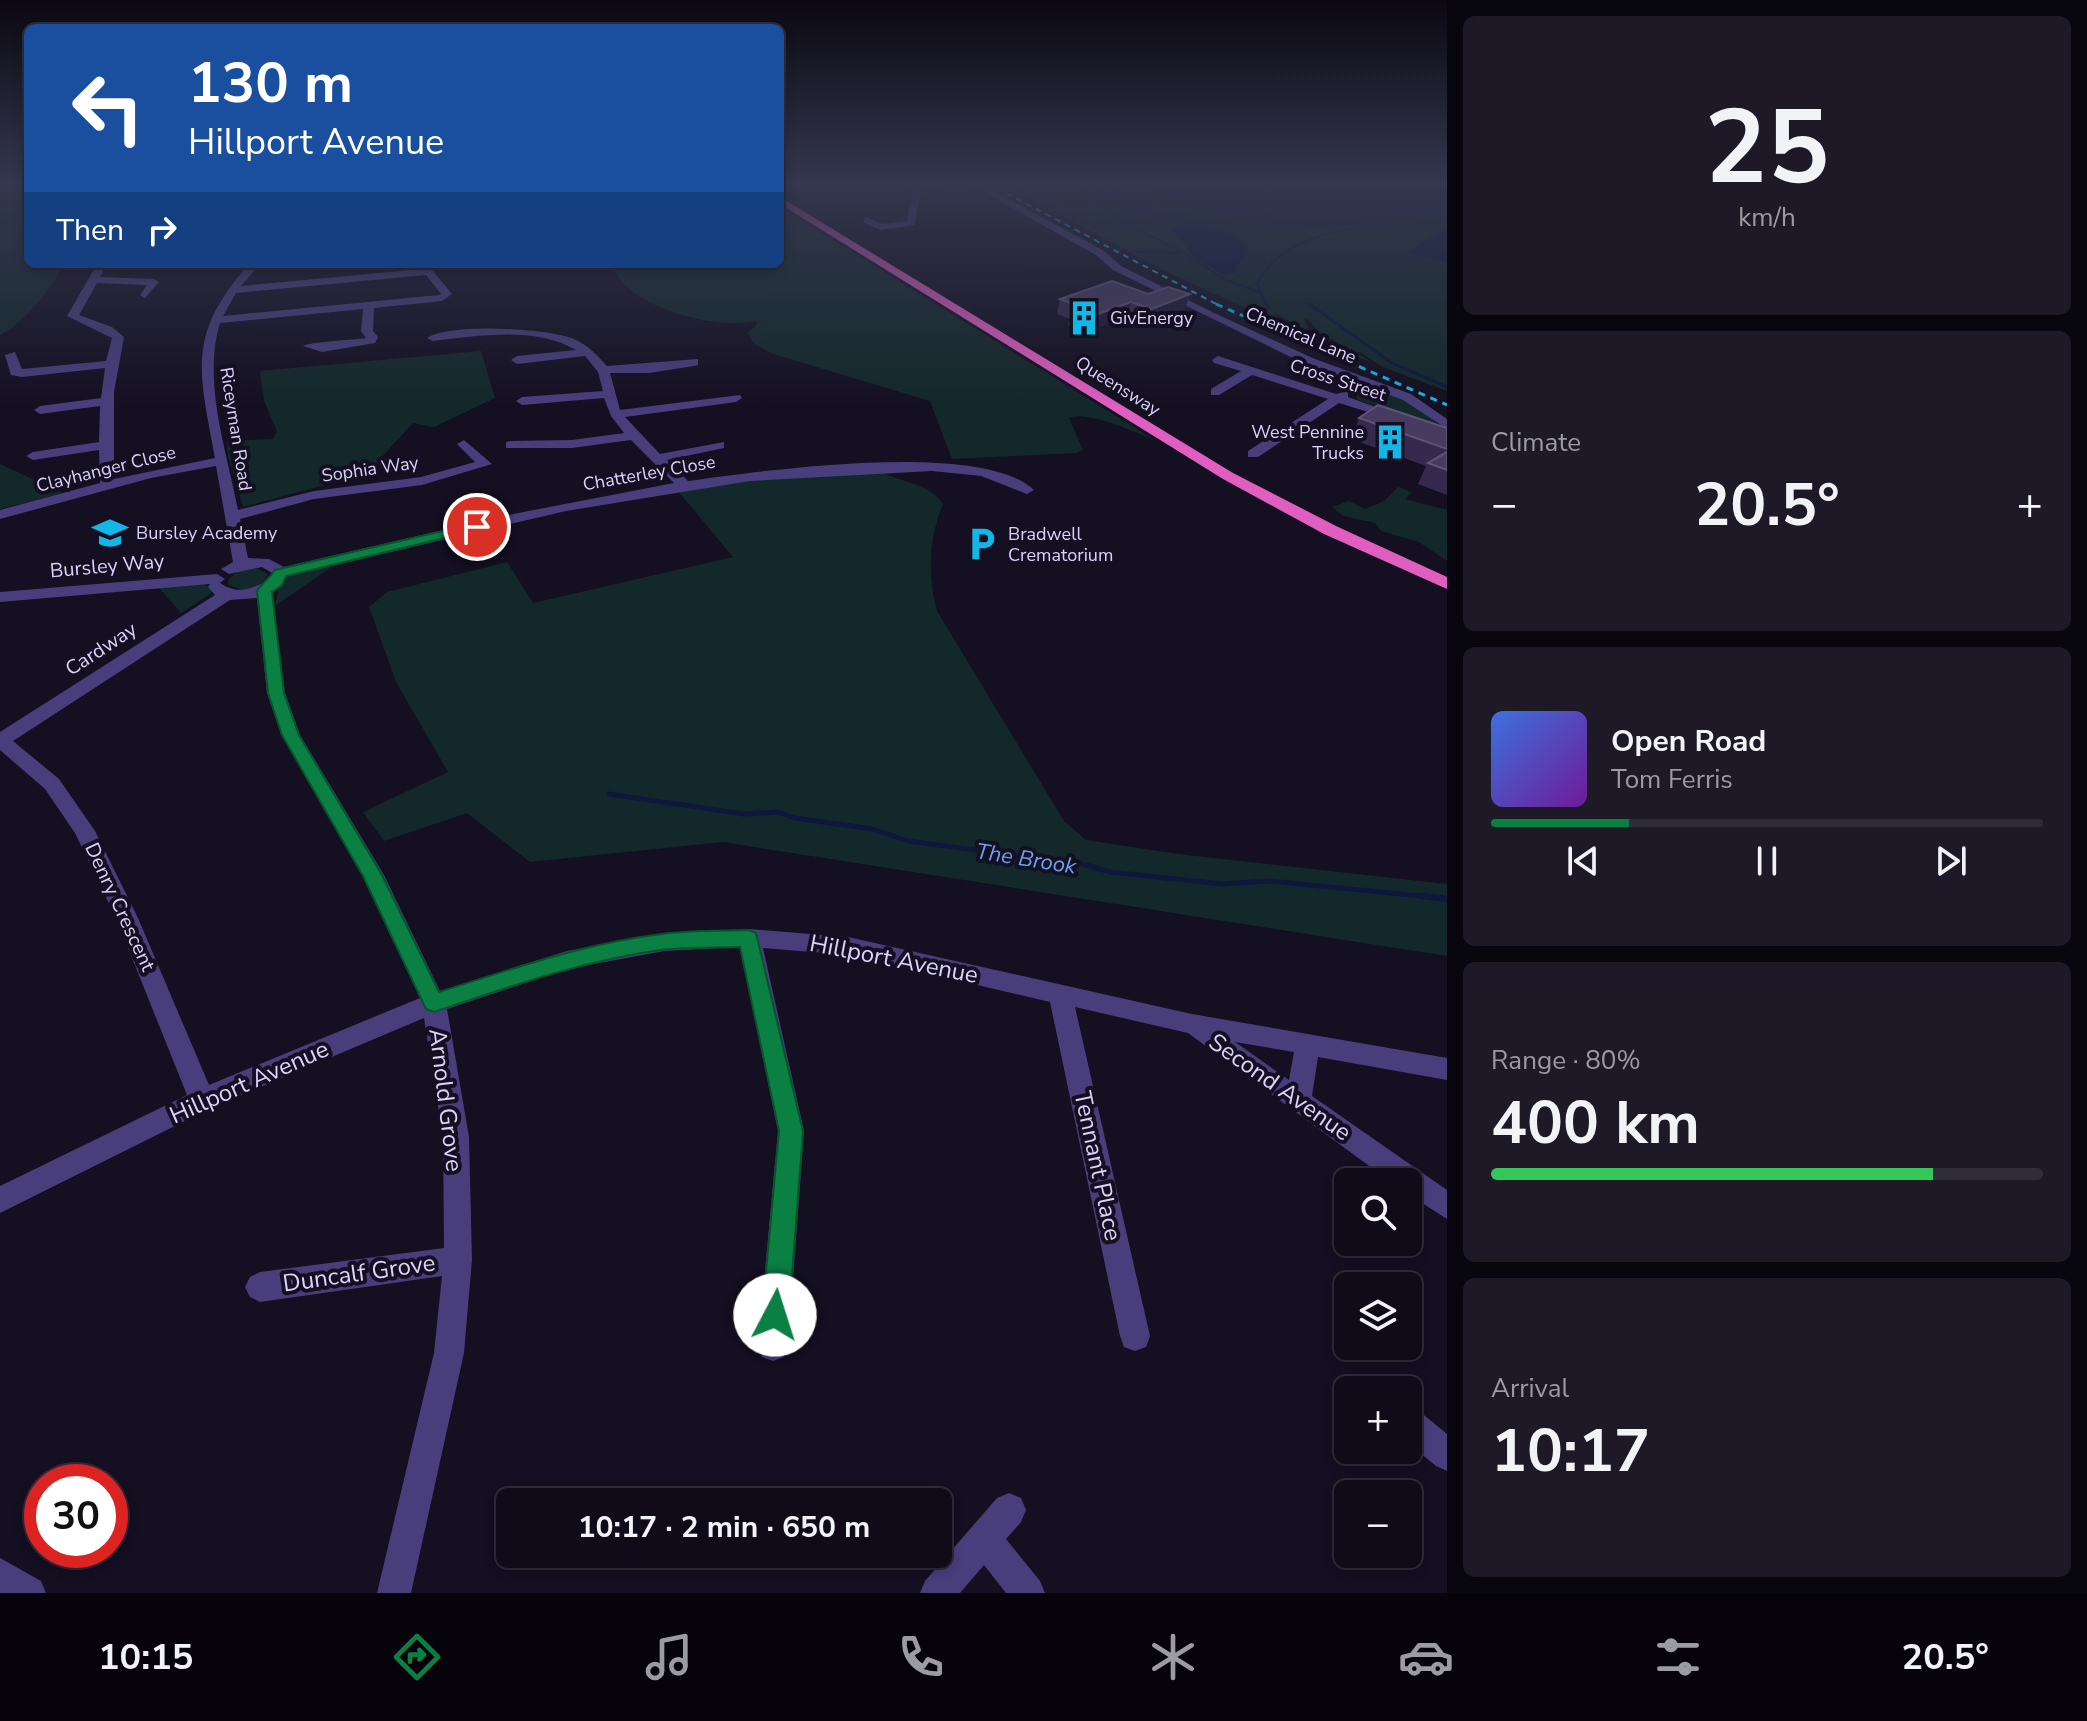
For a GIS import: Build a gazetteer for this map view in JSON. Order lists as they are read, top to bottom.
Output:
{
  "streets": {
    "highway": ["Queensway"],
    "street": [
      "Chemical Lane",
      "Cross Street",
      "Riceyman Road",
      "Clayhanger Close",
      "Sophia Way",
      "Chatterley Close",
      "Bursley Way",
      "Cardway",
      "Denry Crescent",
      "Hillport Avenue",
      "Second Avenue",
      "Arnold Grove",
      "Tennant Place",
      "Duncalf Grove"
    ]
  },
  "crossings": [
    ["Riceyman Road", "Clayhanger Close"],
    ["Riceyman Road", "Sophia Way"],
    ["Riceyman Road", "Cardway"],
    ["Chatterley Close", "Bursley Way"],
    ["Chatterley Close", "Cardway"],
    ["Chatterley Close", "Arnold Grove"],
    ["Bursley Way", "Cardway"],
    ["Cardway", "Denry Crescent"],
    ["Denry Crescent", "Hillport Avenue"],
    ["Hillport Avenue", "Second Avenue"],
    ["Hillport Avenue", "Arnold Grove"],
    ["Hillport Avenue", "Tennant Place"],
    ["Arnold Grove", "Duncalf Grove"]
  ],
  "water": ["The Brook"],
  "places": {
    "building": ["GivEnergy", "West Pennine Trucks"],
    "school or university": ["Bursley Academy"],
    "parking": ["Bradwell Crematorium"]
  },
  "page": {
    "tile": [
      ["25", "km/h"],
      "Climate",
      ["Range · 80%", "400 km"],
      ["Arrival", "10:17"]
    ],
    "turn": ["130 m", "Hillport Avenue"],
    "then": "Then",
    "heat": ["−", "20.5°", "+"],
    "song": ["Open Road", "Tom Ferris"],
    "map_buttons": ["+", "−"],
    "limit": "30",
    "trip": "10:17 · 2 min · 650 m",
    "tabs": ["10:15", "20.5°"]
  }
}
